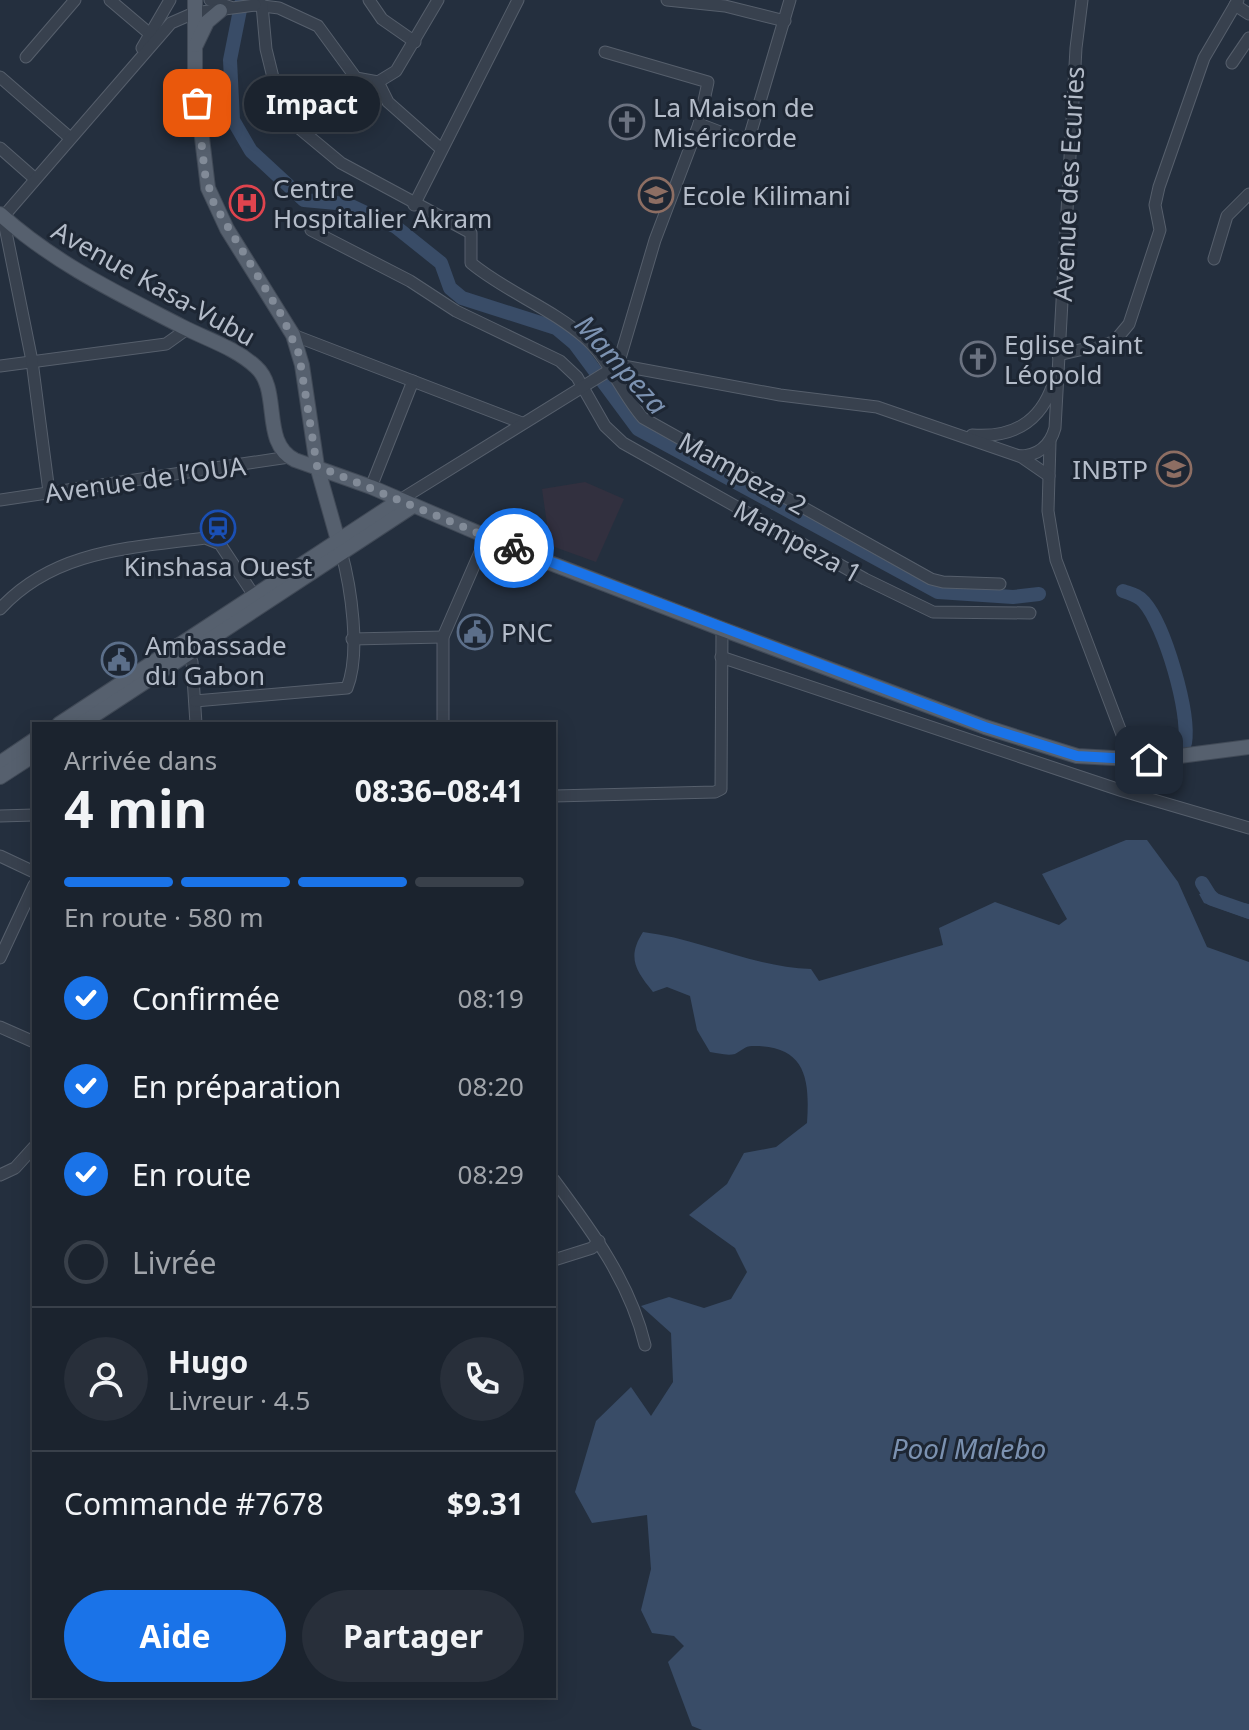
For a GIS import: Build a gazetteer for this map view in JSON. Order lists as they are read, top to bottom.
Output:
{
  "streets": {
    "main road": ["Avenue Kasa-Vubu"],
    "street": [
      "Avenue des Ecuries",
      "Mampeza 2",
      "Avenue de l’OUA",
      "Mampeza 1"
    ]
  },
  "crossings": [
    ["Avenue des Ecuries", "Mampeza 2"],
    ["Avenue Kasa-Vubu", "Avenue de l’OUA"]
  ],
  "water": ["Mampeza", "Pool Malebo"],
  "places": {
    "other": ["Impact"],
    "church": ["La Maison de Miséricorde", "Eglise Saint Léopold"],
    "school or university": ["Ecole Kilimani", "INBTP"],
    "hospital": ["Centre Hospitalier Akram"],
    "station": ["Kinshasa Ouest"],
    "public building": ["PNC", "Ambassade du Gabon"]
  },
  "page": {
    "bubble": "Impact",
    "heading": ["4 min", "Arrivée dans", "08:36–08:41"],
    "panel": [
      "Hugo",
      "Livreur · 4.5",
      "Commande #7678",
      "$9.31"
    ],
    "bar": "En route · 580 m",
    "list": [
      ["Confirmée", "08:19"],
      ["En préparation", "08:20"],
      ["En route", "08:29"],
      "Livrée"
    ],
    "buttons": ["Aide", "Partager"]
  }
}
